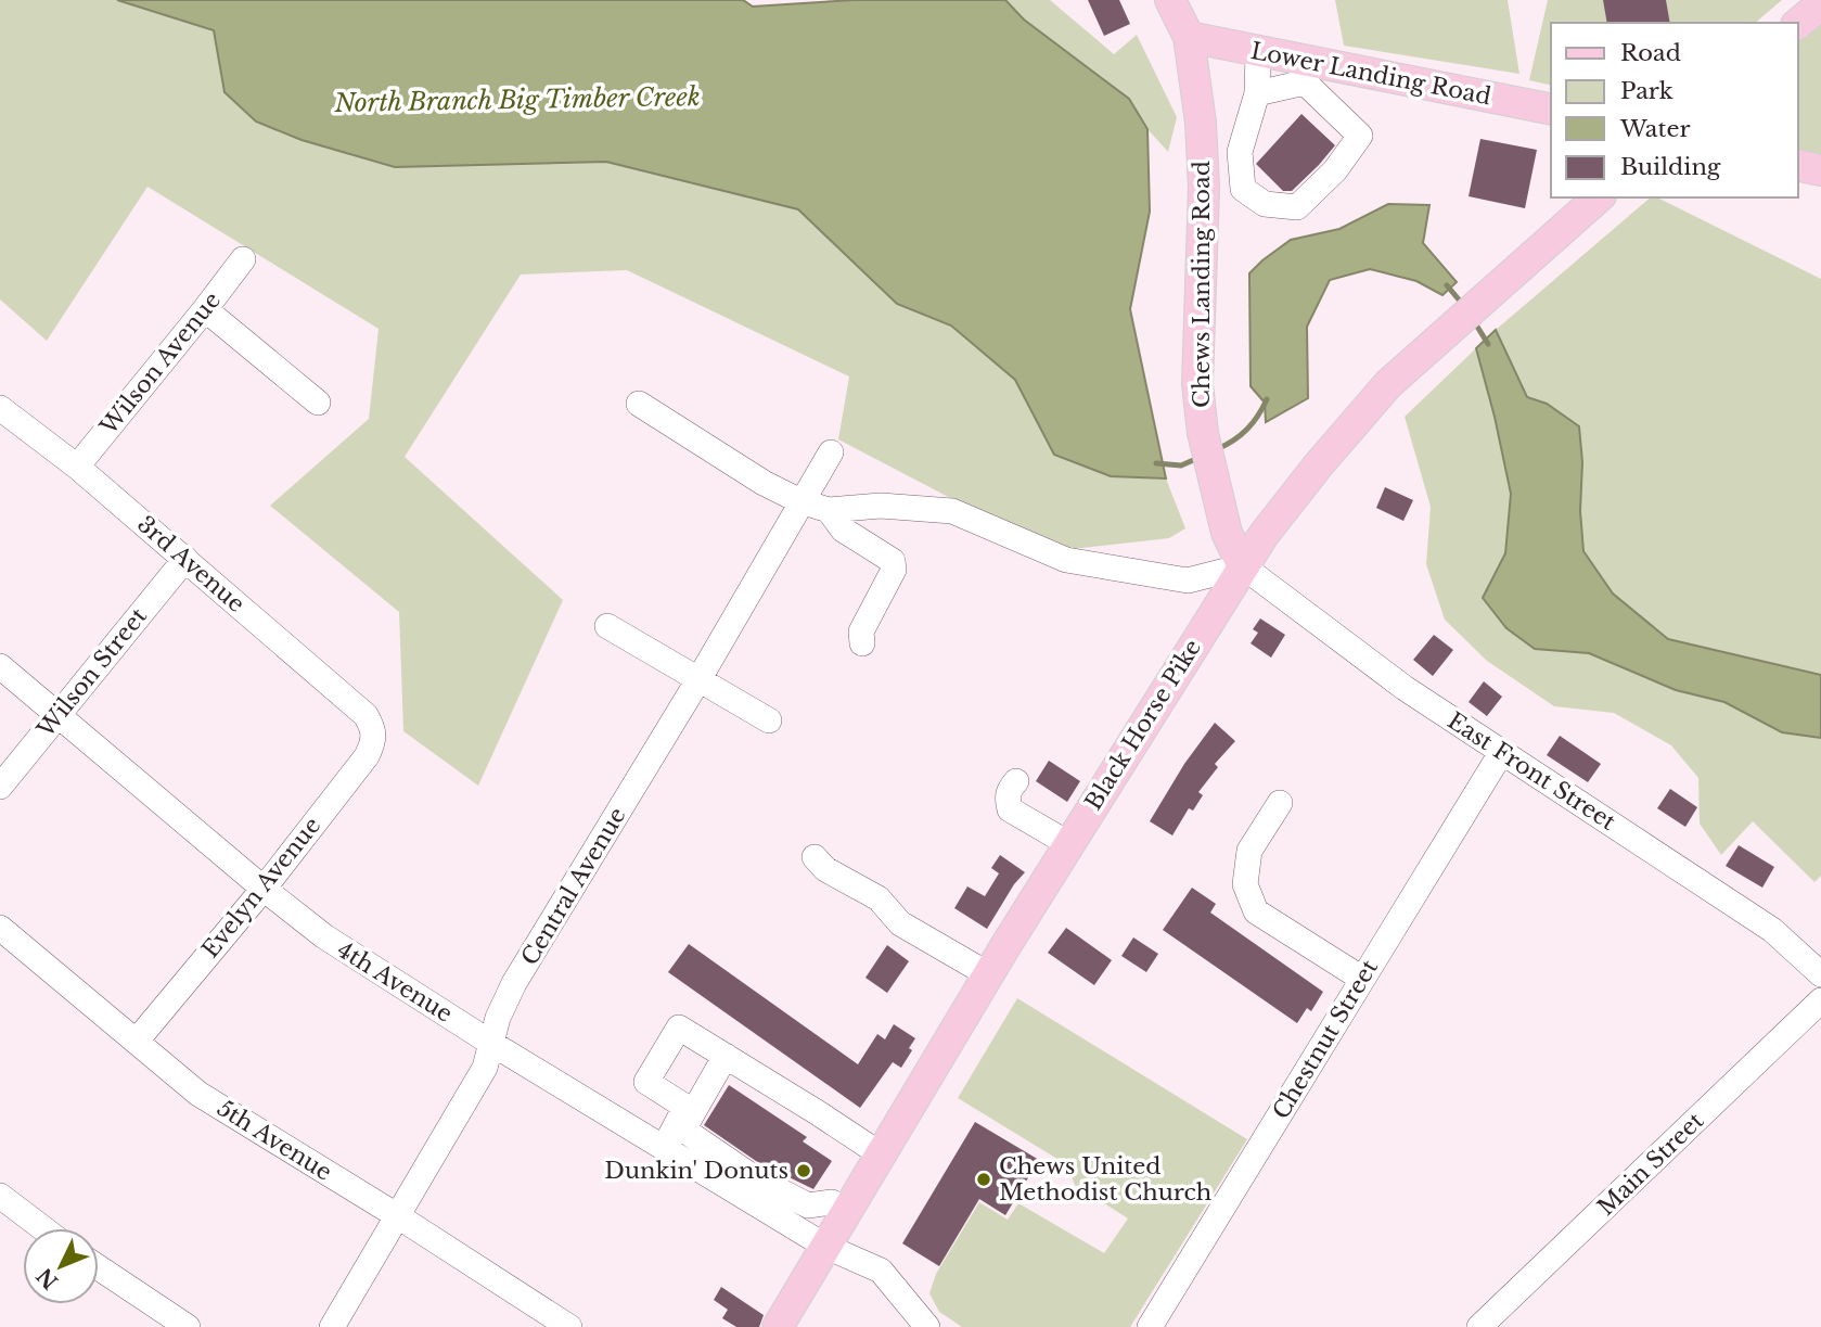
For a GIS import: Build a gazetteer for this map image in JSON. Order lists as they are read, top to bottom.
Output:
{
  "streets": {
    "main road": ["Lower Landing Road", "Chews Landing Road", "Black Horse Pike"],
    "street": [
      "Wilson Avenue",
      "3rd Avenue",
      "Wilson Street",
      "East Front Street",
      "Central Avenue",
      "Evelyn Avenue",
      "4th Avenue",
      "Chestnut Street",
      "5th Avenue",
      "Main Street"
    ]
  },
  "crossings": [
    ["Lower Landing Road", "Chews Landing Road"],
    ["Chews Landing Road", "Black Horse Pike"],
    ["Chews Landing Road", "East Front Street"],
    ["Wilson Avenue", "3rd Avenue"],
    ["3rd Avenue", "Wilson Street"],
    ["3rd Avenue", "Evelyn Avenue"],
    ["Wilson Street", "4th Avenue"],
    ["Black Horse Pike", "East Front Street"],
    ["Black Horse Pike", "4th Avenue"],
    ["East Front Street", "Chestnut Street"],
    ["Central Avenue", "4th Avenue"],
    ["Central Avenue", "5th Avenue"],
    ["Evelyn Avenue", "4th Avenue"],
    ["Evelyn Avenue", "5th Avenue"]
  ],
  "water": ["North Branch Big Timber Creek"],
  "places": ["Dunkin' Donuts", "Chews United Methodist Church"],
  "legend": [
    "Road",
    "Park",
    "Water",
    "Building"
  ],
  "north": "bottom left"
}
